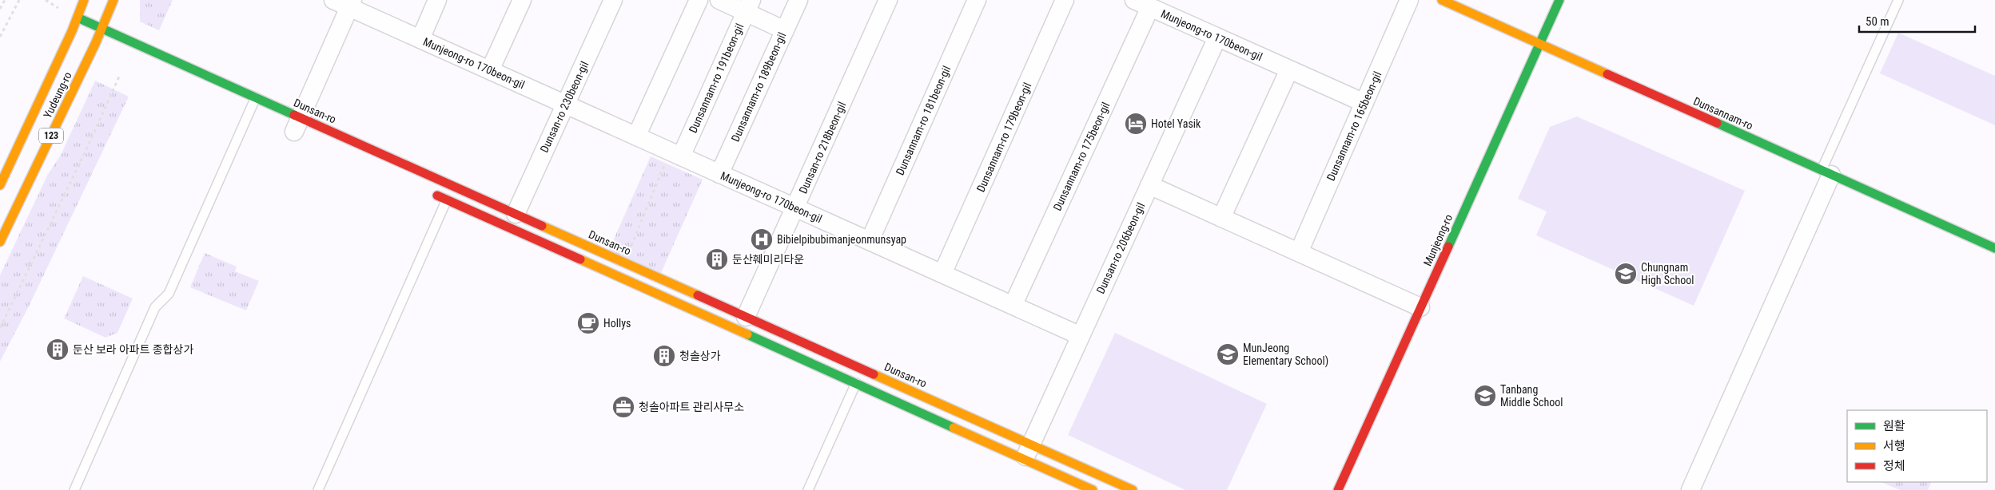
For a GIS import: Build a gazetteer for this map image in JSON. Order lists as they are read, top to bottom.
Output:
{
  "streets": {
    "main road": [
      "Yudeung-ro",
      "Dunsan-ro",
      "Dunsannam-ro",
      "123",
      "Munjeong-ro"
    ],
    "street": [
      "Munjeong-ro 170beon-gil",
      "Dunsannam-ro 191beon-gil",
      "Dunsannam-ro 189beon-gil",
      "Dunsan-ro 230beon-gil",
      "Dunsannam-ro 181beon-gil",
      "Dunsannam-ro 165beon-gil",
      "Dunsannam-ro 179beon-gil",
      "Dunsan-ro 218beon-gil",
      "Dunsannam-ro 175beon-gil",
      "Dunsan-ro 206beon-gil"
    ]
  },
  "crossings": [
    ["Munjeong-ro 170beon-gil", "Dunsannam-ro 191beon-gil"],
    ["Munjeong-ro 170beon-gil", "Dunsannam-ro 189beon-gil"],
    ["Munjeong-ro 170beon-gil", "Dunsan-ro 230beon-gil"],
    ["Munjeong-ro 170beon-gil", "Dunsannam-ro 181beon-gil"],
    ["Munjeong-ro 170beon-gil", "Dunsannam-ro 165beon-gil"],
    ["Munjeong-ro 170beon-gil", "Dunsannam-ro 179beon-gil"],
    ["Munjeong-ro 170beon-gil", "Dunsan-ro 218beon-gil"],
    ["Munjeong-ro 170beon-gil", "Dunsannam-ro 175beon-gil"],
    ["Munjeong-ro 170beon-gil", "Dunsan-ro 206beon-gil"],
    ["Yudeung-ro", "Dunsan-ro"],
    ["Dunsan-ro 230beon-gil", "Dunsan-ro"],
    ["Dunsan-ro", "Dunsan-ro 218beon-gil"],
    ["Dunsan-ro", "Dunsan-ro 206beon-gil"],
    ["Dunsannam-ro", "Munjeong-ro"]
  ],
  "places": {
    "hotel": ["Hotel Yasik"],
    "hospital": ["Bibielpibubimanjeonmunsyap"],
    "building": ["둔산훼미리타운", "둔산 보라 아파트 종합상가", "청솔상가"],
    "school or university": ["Chungnam High School", "MunJeong Elementary School)", "Tanbang Middle School"],
    "cafe": ["Hollys"],
    "office": ["청솔아파트 관리사무소"]
  },
  "legend": ["원활", "서행", "정체"],
  "scale_bar": "50 m"
}
